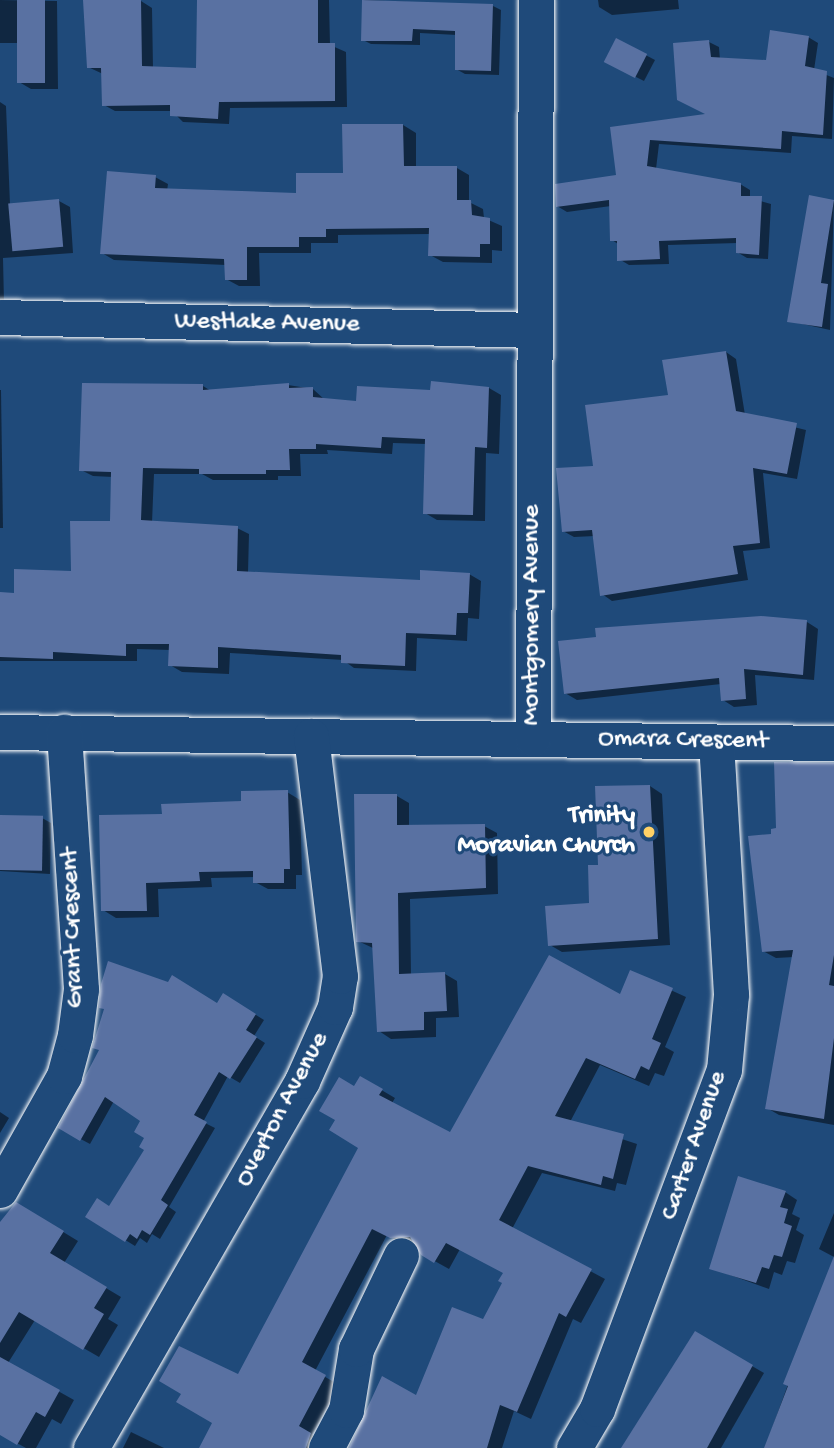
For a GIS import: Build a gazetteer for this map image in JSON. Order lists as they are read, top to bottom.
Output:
{
  "streets": {
    "street": [
      "Westlake Avenue",
      "Montgomery Avenue",
      "Omara Crescent",
      "Grant Crescent",
      "Overton Avenue",
      "Carter Avenue"
    ]
  },
  "crossings": [
    ["Westlake Avenue", "Montgomery Avenue"],
    ["Montgomery Avenue", "Omara Crescent"],
    ["Montgomery Avenue", "Grant Crescent"],
    ["Montgomery Avenue", "Overton Avenue"],
    ["Omara Crescent", "Carter Avenue"]
  ],
  "places": ["Trinity Moravian Church"]
}
